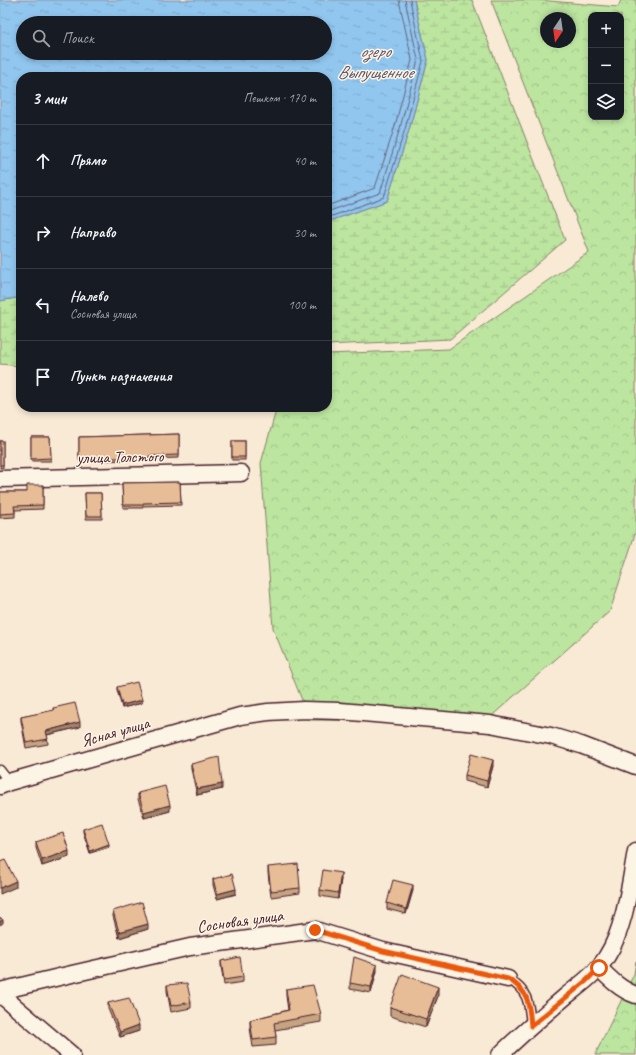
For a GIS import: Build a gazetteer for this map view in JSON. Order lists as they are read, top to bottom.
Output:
{
  "streets": {
    "street": ["улица Толстого", "Ясная улица", "Сосновая улица"]
  },
  "water": ["озеро Выпущенное"],
  "north": "bottom",
  "page": {
    "map_buttons": ["+", "−"],
    "search": "Поиск",
    "heading": ["3 мин", "Пешком · 170 m"],
    "list": [
      ["Прямо", "40 m"],
      ["Направо", "30 m"],
      ["Налево", "Сосновая улица", "100 m"],
      "Пункт назначения"
    ]
  }
}
